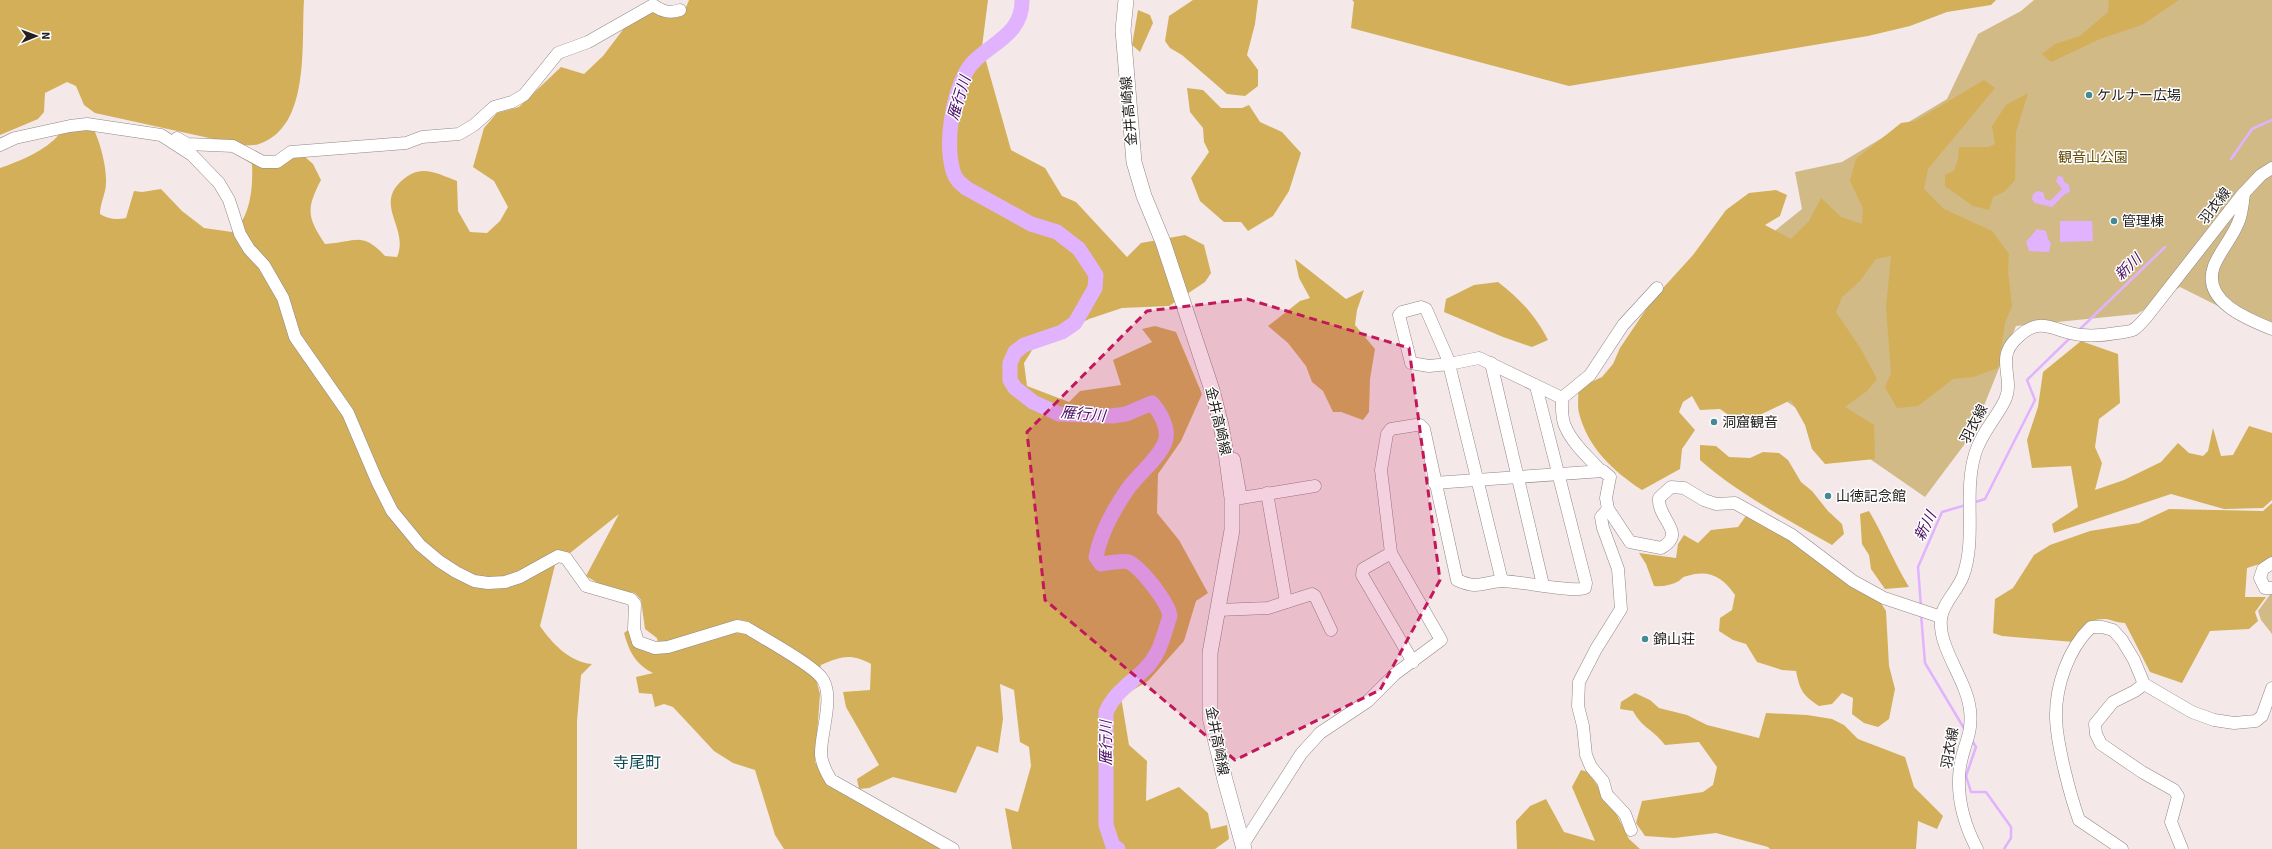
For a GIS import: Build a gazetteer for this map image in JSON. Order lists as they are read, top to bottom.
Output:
{
  "streets": {
    "main road": ["金井高崎線"],
    "street": ["羽衣線"]
  },
  "districts": ["寺尾町"],
  "water": ["雁行川", "新川"],
  "parks": ["観音山公園"],
  "places": [
    "ケルナー広場",
    "管理棟",
    "洞窟観音",
    "山徳記念館",
    "錦山荘"
  ],
  "north": "right"
}
